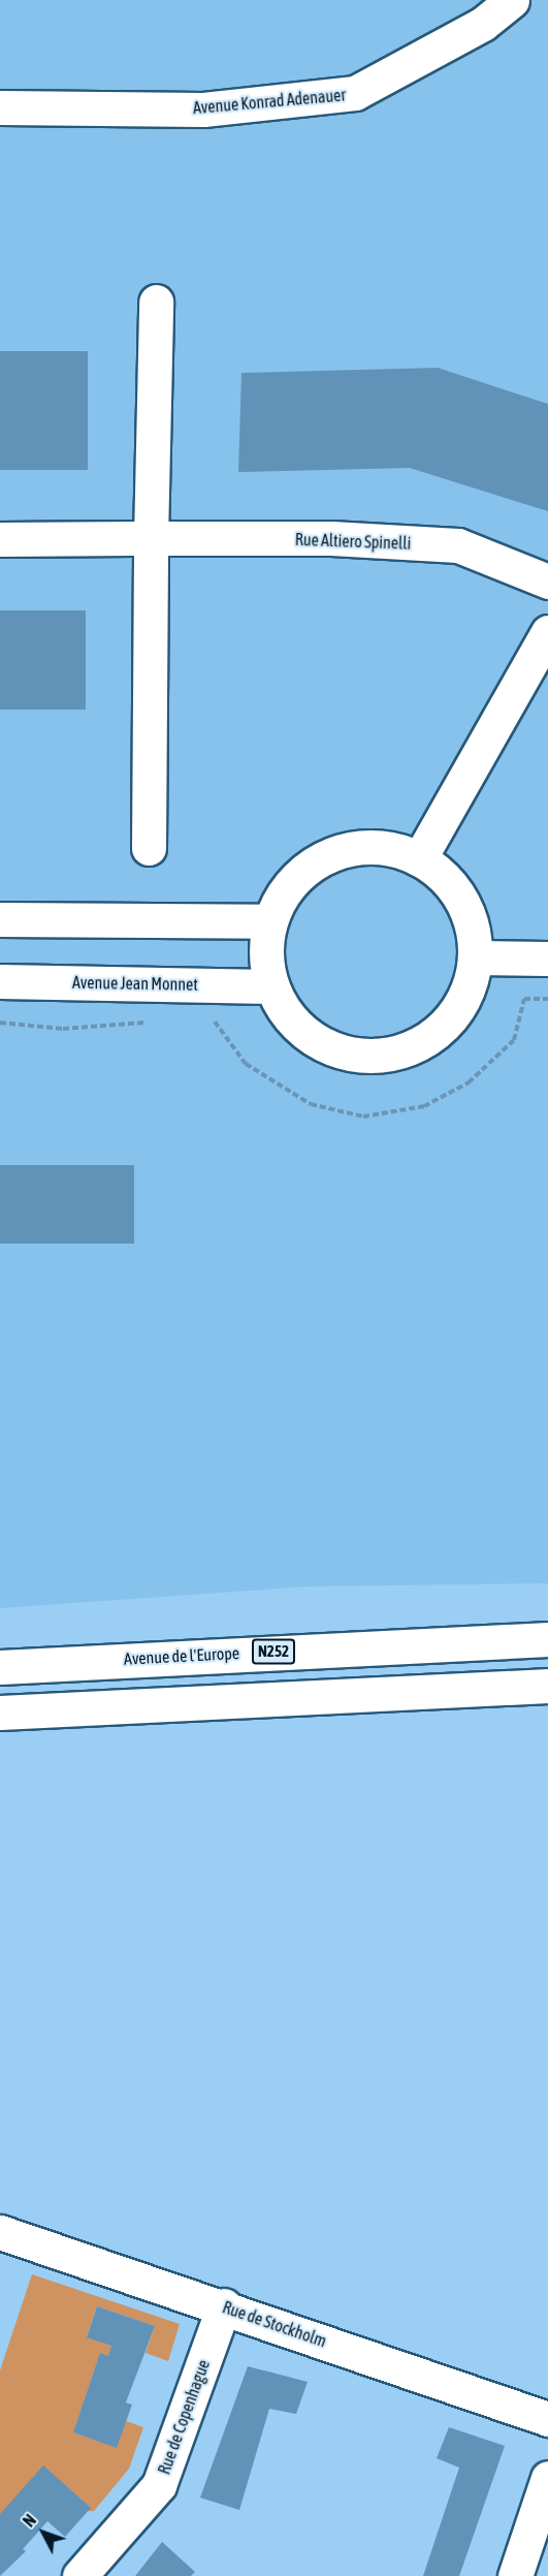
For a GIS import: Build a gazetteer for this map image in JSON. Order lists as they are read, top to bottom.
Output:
{
  "streets": {
    "street": [
      "Avenue Konrad Adenauer",
      "Rue Altiero Spinelli",
      "Avenue Jean Monnet",
      "N252",
      "Avenue de l'Europe",
      "Rue de Stockholm",
      "Rue de Copenhague"
    ]
  },
  "crossings": [
    ["Rue de Stockholm", "Rue de Copenhague"]
  ],
  "north": "top left"
}
